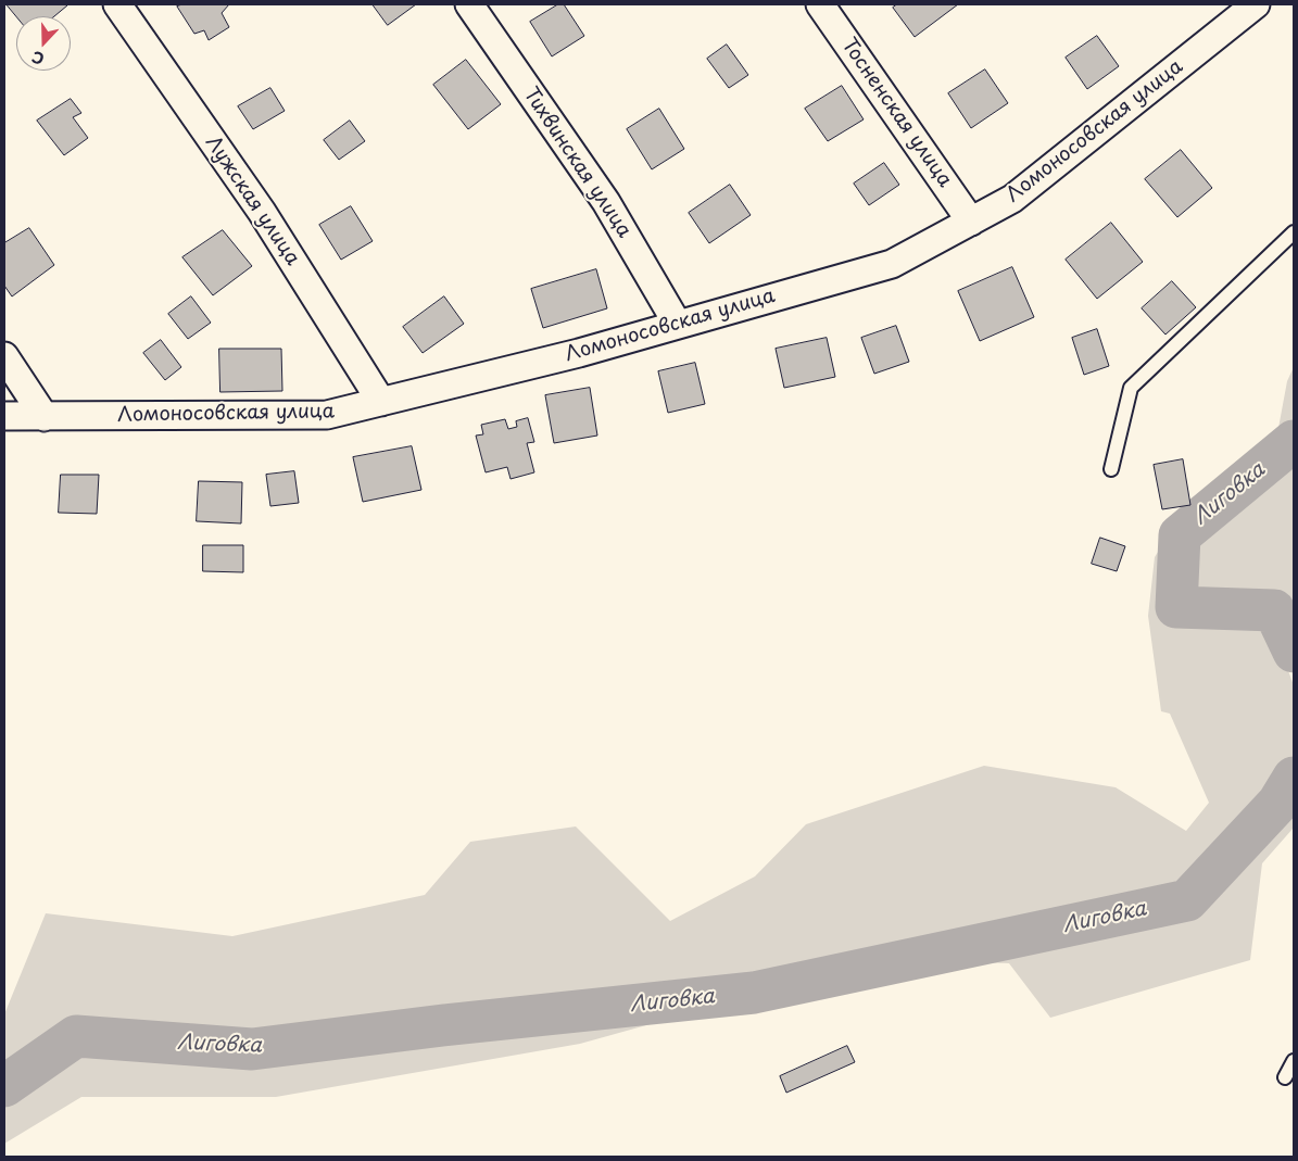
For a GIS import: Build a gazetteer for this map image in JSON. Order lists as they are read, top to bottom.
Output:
{
  "streets": {
    "street": [
      "Тосненская улица",
      "Ломоносовская улица",
      "Тихвинская улица",
      "Лужская улица"
    ]
  },
  "crossings": [
    ["Тосненская улица", "Ломоносовская улица"],
    ["Ломоносовская улица", "Тихвинская улица"],
    ["Ломоносовская улица", "Лужская улица"]
  ],
  "water": ["Лиговка"],
  "north": "bottom"
}
